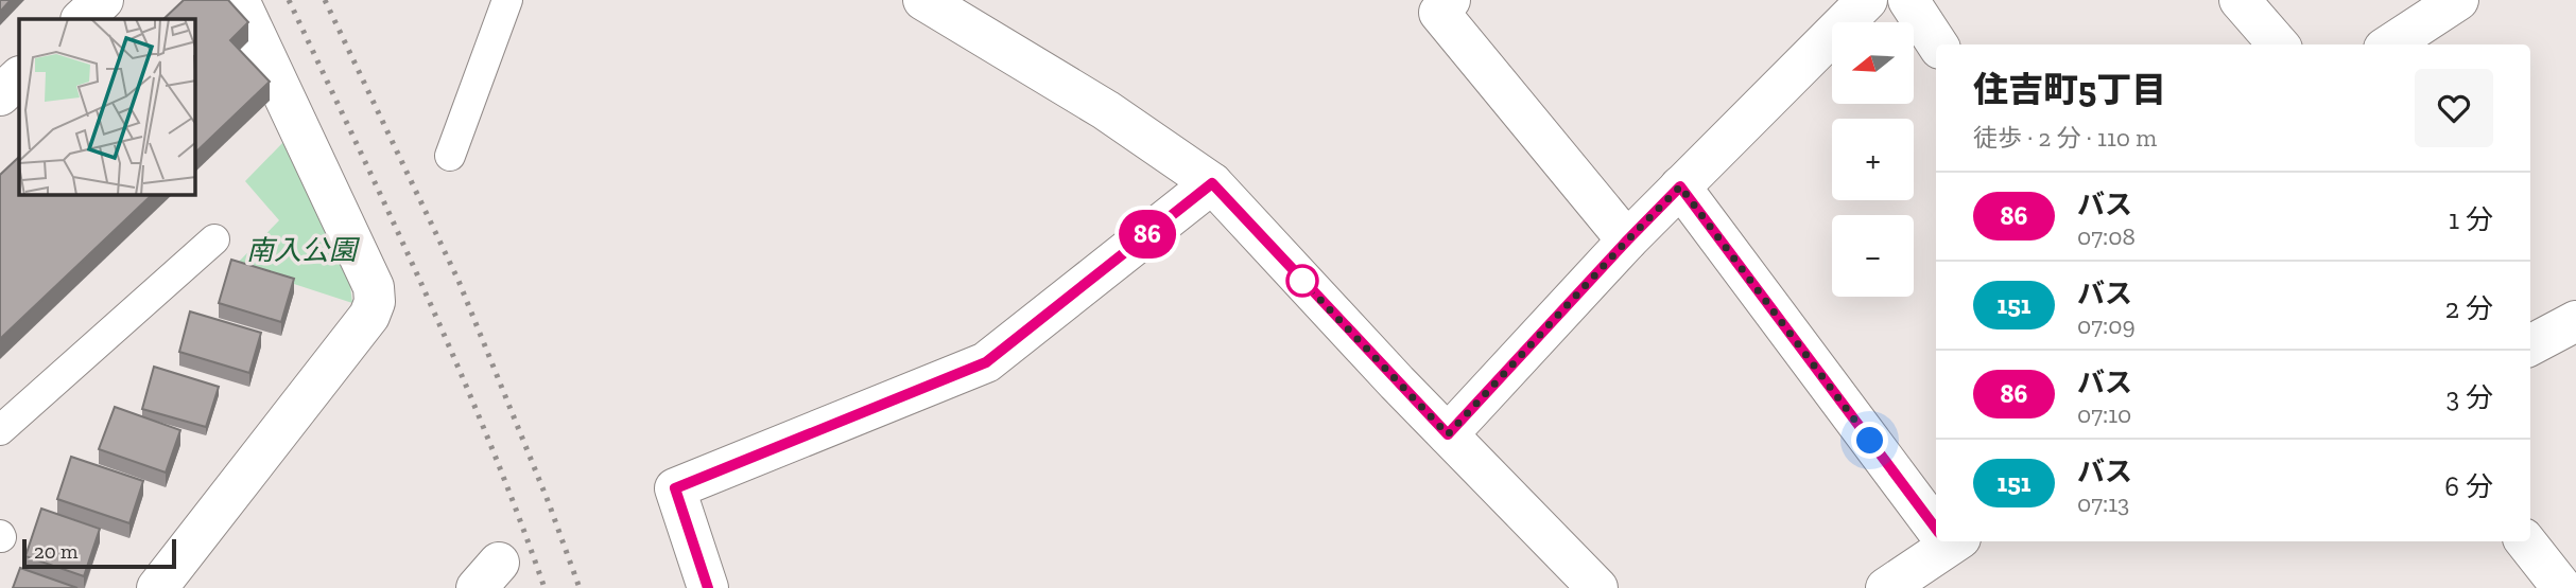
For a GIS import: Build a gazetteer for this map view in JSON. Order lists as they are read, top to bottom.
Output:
{
  "parks": ["南入公園"],
  "lines": ["bus line 86"],
  "scale_bar": "20 m",
  "north": "left",
  "page": {
    "on_map": "86",
    "map_buttons": ["+", "−"],
    "heading": ["住吉町5丁目", "徒歩 · 2 分 · 110 m"],
    "list": [
      {
        "mark": "86",
        "name": "バス",
        "note": "07:08",
        "value": "1 分"
      },
      {
        "mark": "151",
        "name": "バス",
        "note": "07:09",
        "value": "2 分"
      },
      {
        "mark": "86",
        "name": "バス",
        "note": "07:10",
        "value": "3 分"
      },
      {
        "mark": "151",
        "name": "バス",
        "note": "07:13",
        "value": "6 分"
      }
    ],
    "scale": "20 m"
  }
}
